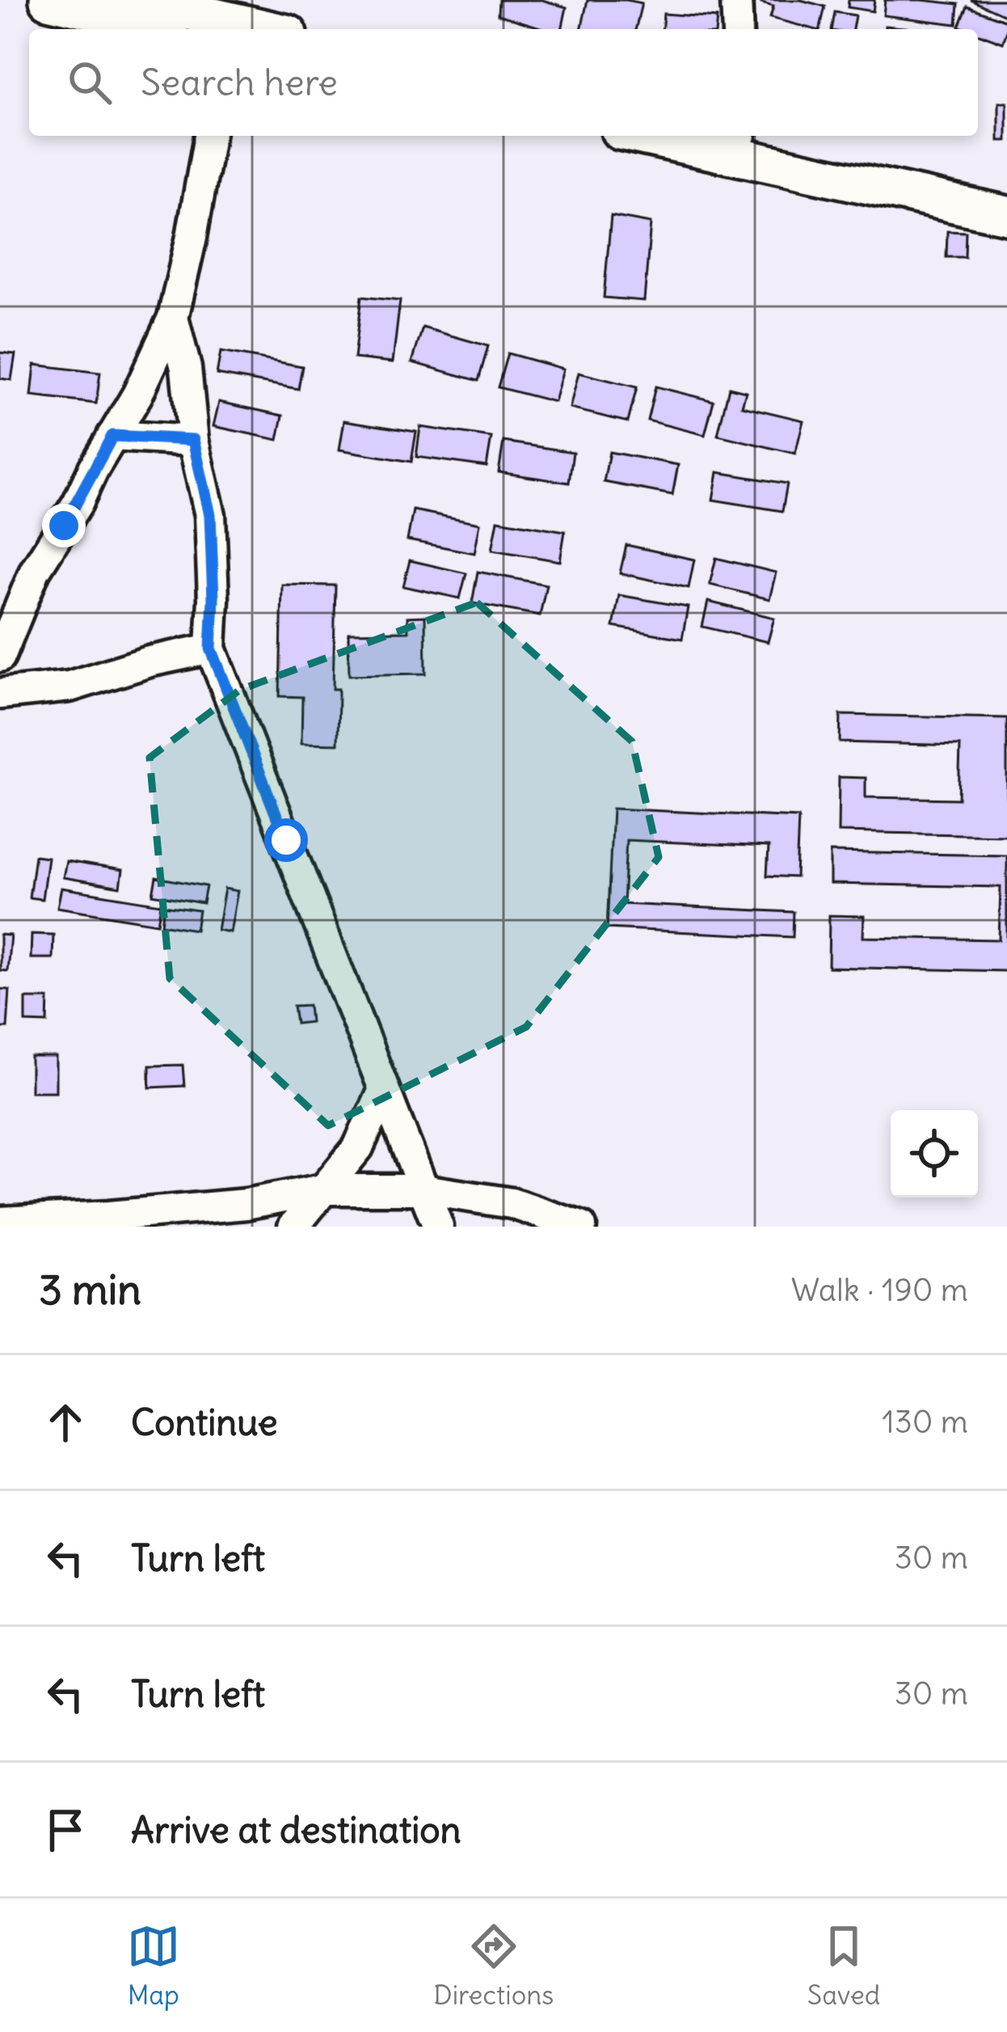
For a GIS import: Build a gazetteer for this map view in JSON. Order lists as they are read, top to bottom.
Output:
{
  "page": {
    "search": "Search here",
    "heading": ["3 min", "Walk · 190 m"],
    "list": [
      ["Continue", "130 m"],
      ["Turn left", "30 m"],
      ["Turn left", "30 m"],
      "Arrive at destination"
    ],
    "nav": ["Map", "Directions", "Saved"]
  }
}
